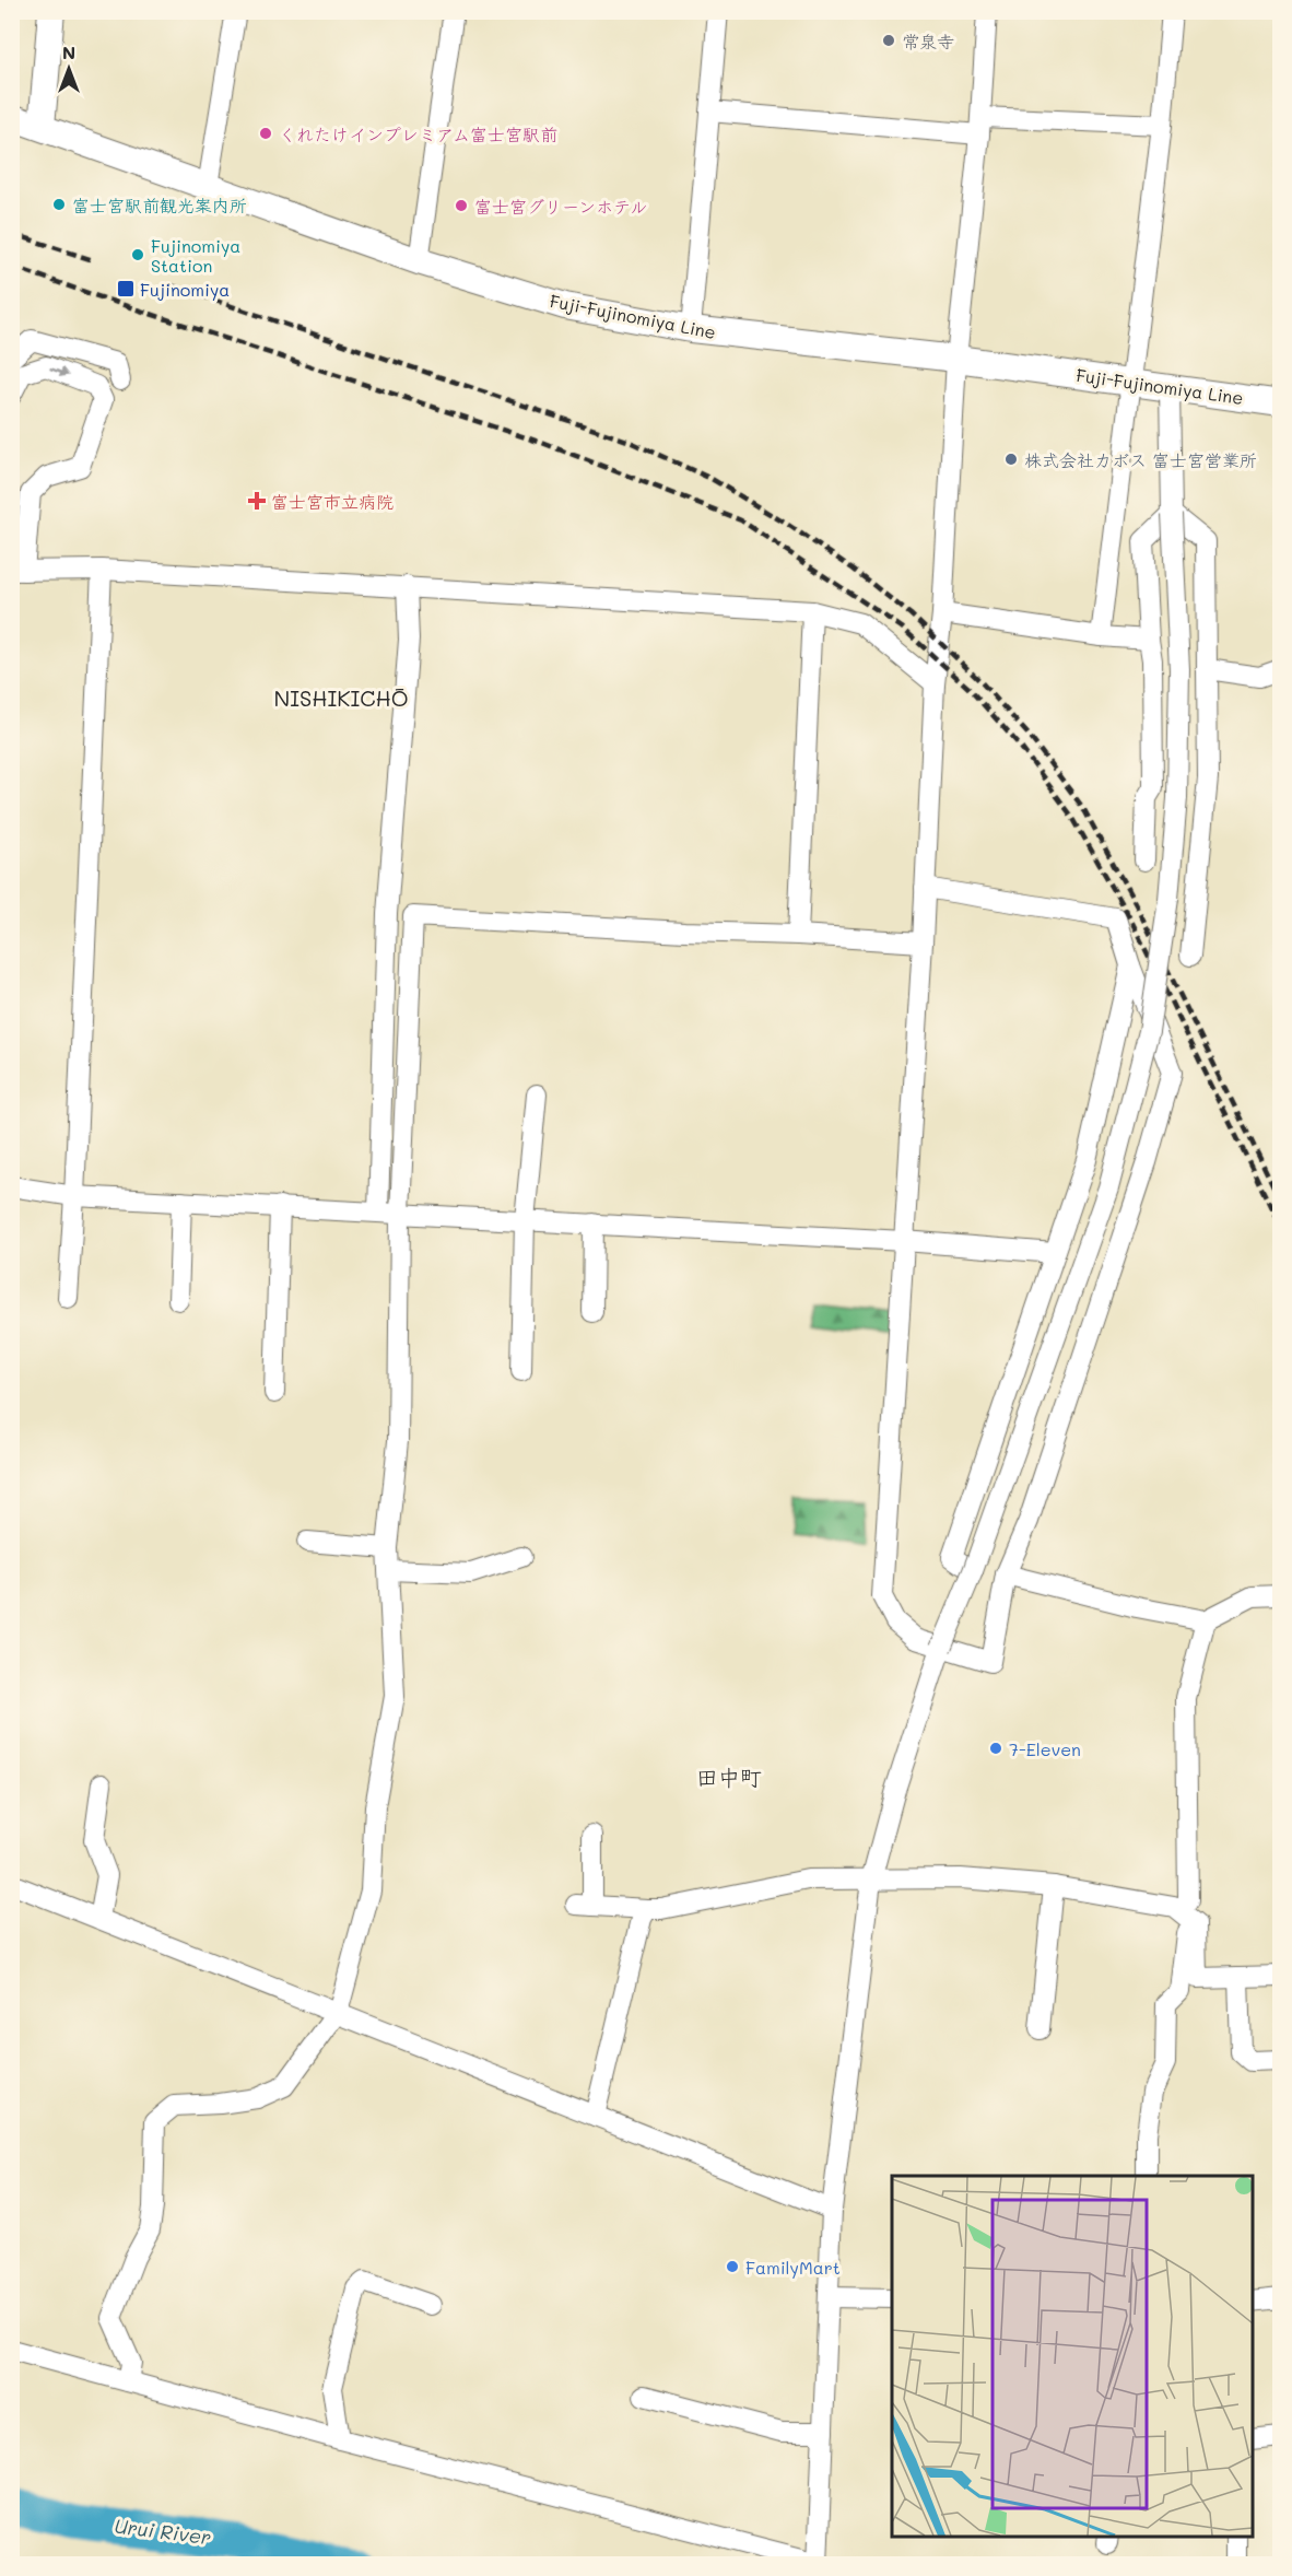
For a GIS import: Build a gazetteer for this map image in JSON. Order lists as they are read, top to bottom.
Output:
{
  "streets": {
    "main road": ["Fuji-Fujinomiya Line"]
  },
  "districts": ["NISHIKICHŌ", "田中町"],
  "water": ["Urui River"],
  "places": {
    "other": [
      "常泉寺",
      "くれたけインプレミアム富士宮駅前",
      "富士宮駅前観光案内所",
      "富士宮グリーンホテル",
      "Fujinomiya Station",
      "株式会社カボス 富士宮営業所",
      "7-Eleven",
      "FamilyMart"
    ],
    "transit": ["Fujinomiya"],
    "health": ["富士宮市立病院"]
  },
  "north": "top"
}
